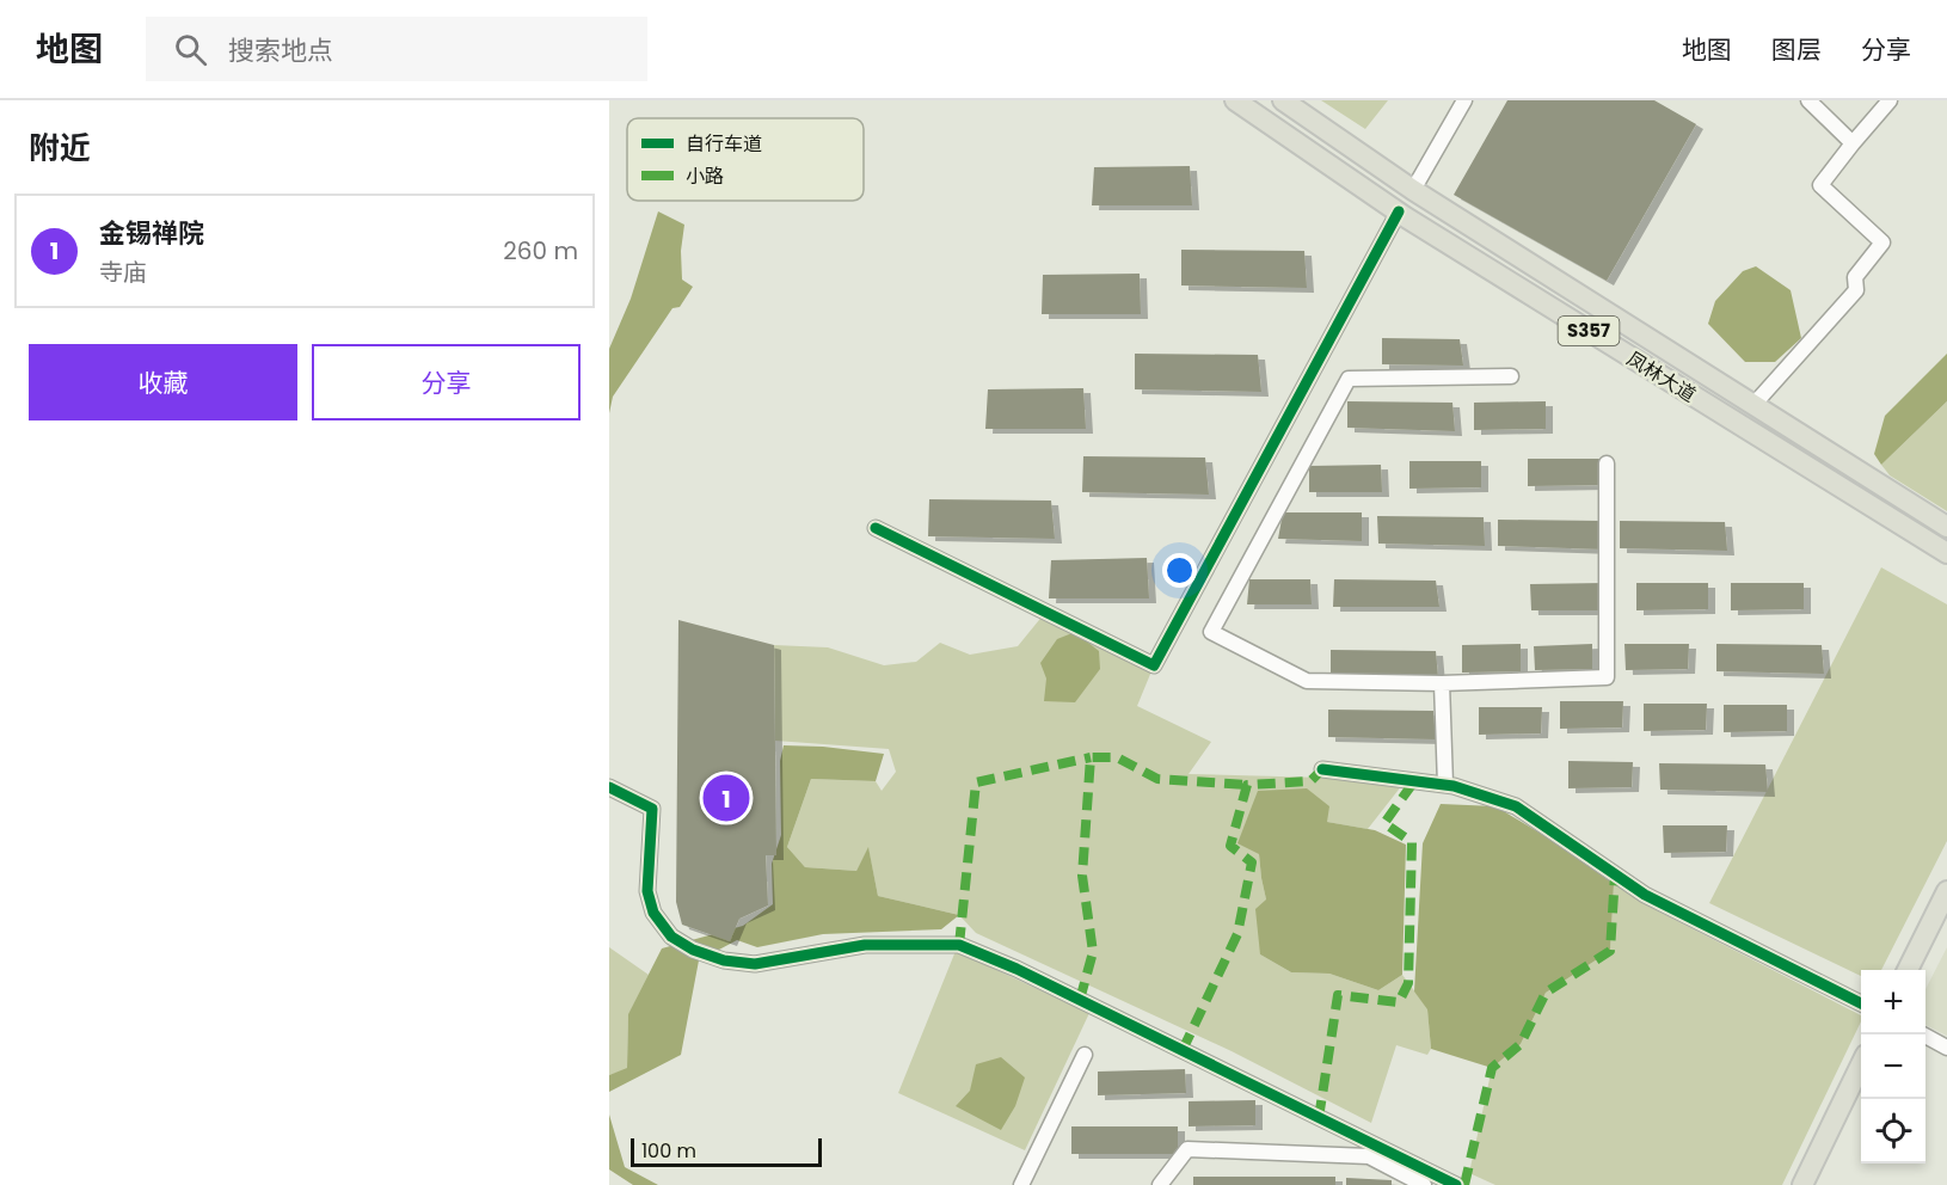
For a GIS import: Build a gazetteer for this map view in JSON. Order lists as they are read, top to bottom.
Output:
{
  "streets": {
    "main road": ["S357", "凤林大道"]
  },
  "legend": ["自行车道", "小路"],
  "scale_bar": "100 m",
  "page": {
    "header": "地图",
    "search": "搜索地点",
    "nav": ["地图", "图层", "分享"],
    "heading": "附近",
    "list": [
      {
        "mark": "1",
        "name": "金锡禅院",
        "note": "寺庙",
        "value": "260 m"
      }
    ],
    "buttons": ["收藏", "分享"],
    "pins": "1",
    "map_buttons": ["+", "−"],
    "scale": "100 m"
  }
}
